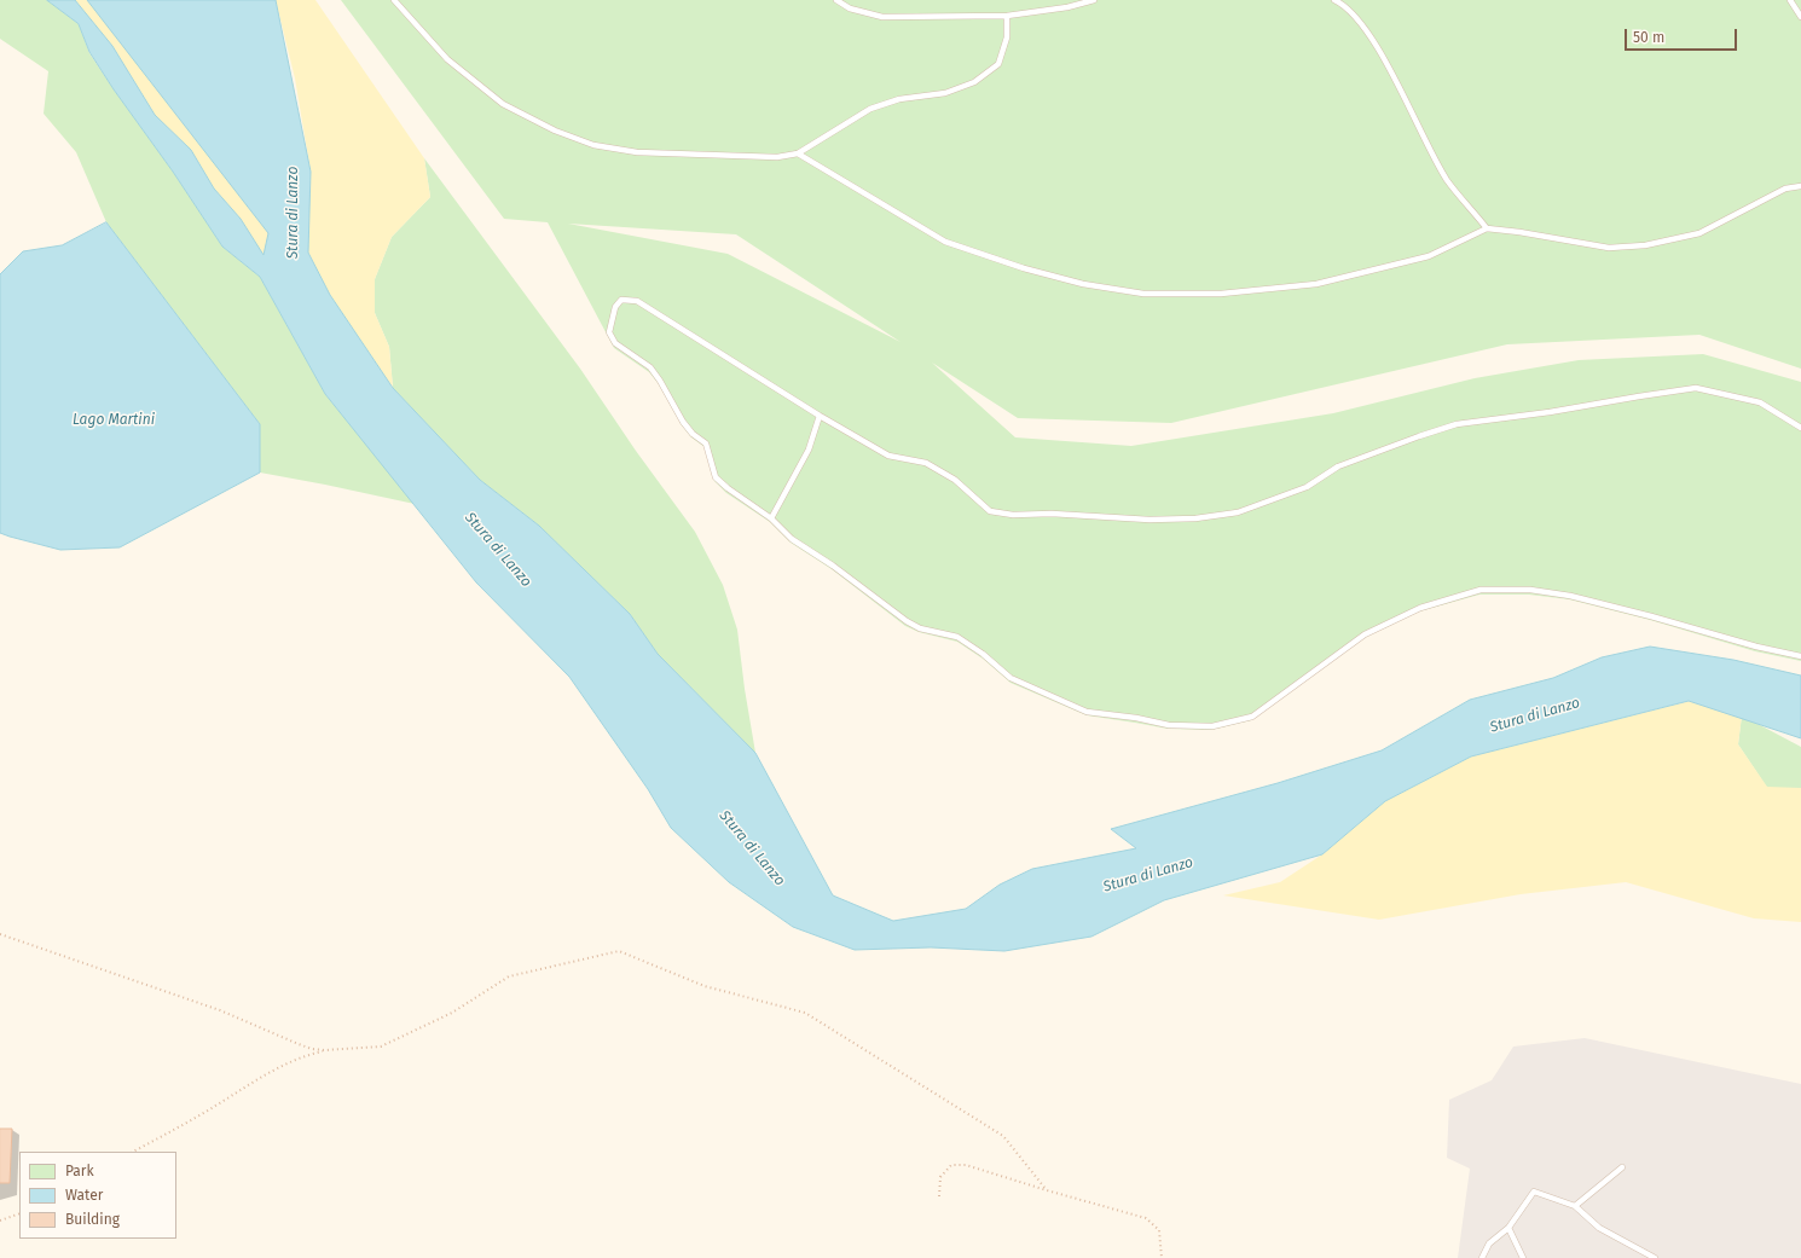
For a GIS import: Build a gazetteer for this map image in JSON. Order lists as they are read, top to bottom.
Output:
{
  "water": ["Stura di Lanzo", "Lago Martini"],
  "legend": ["Park", "Water", "Building"],
  "scale_bar": "50 m"
}
